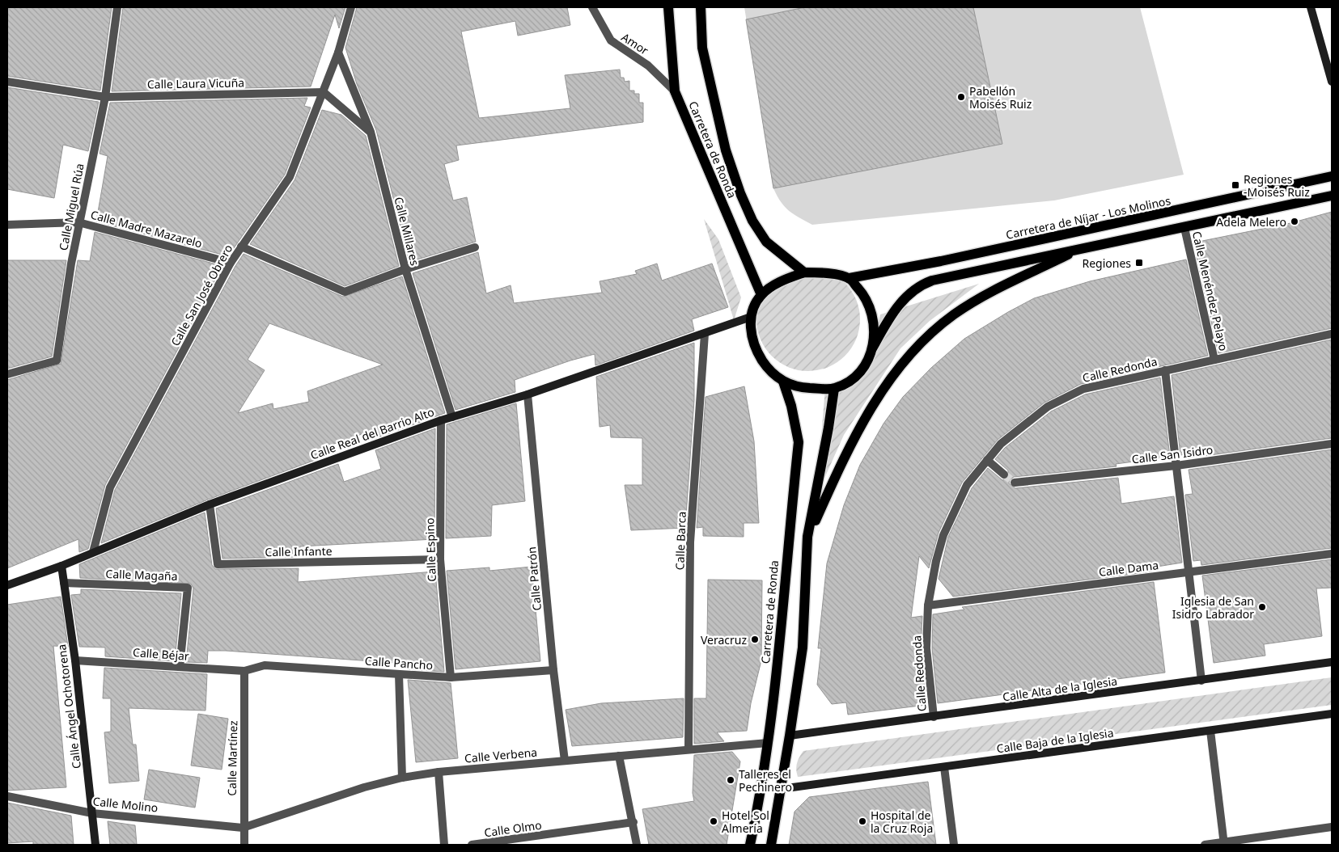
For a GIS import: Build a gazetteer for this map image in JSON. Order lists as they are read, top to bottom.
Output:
{
  "streets": {
    "main road": ["Carretera de Ronda", "Carretera de Níjar - Los Molinos"],
    "street": [
      "Amor",
      "Calle Laura Vicuña",
      "Calle Miguel Rúa",
      "Calle Madre Mazarelo",
      "Calle Millares",
      "Calle Menéndez Pelayo",
      "Calle San José Obrero",
      "Calle Redonda",
      "Calle Real del Barrio Alto",
      "Calle San Isidro",
      "Calle Barca",
      "Calle Espino",
      "Calle Infante",
      "Calle Dama",
      "Calle Magaña",
      "Calle Patrón",
      "Calle Béjar",
      "Calle Pancho",
      "Calle Alta de la Iglesia",
      "Calle Ángel Ochotorena",
      "Calle Baja de la Iglesia",
      "Calle Verbena",
      "Calle Martínez",
      "Calle Molino",
      "Calle Olmo"
    ]
  },
  "crossings": [
    ["Amor", "Carretera de Ronda"],
    ["Calle Laura Vicuña", "Calle Miguel Rúa"],
    ["Calle Laura Vicuña", "Calle San José Obrero"],
    ["Carretera de Ronda", "Carretera de Níjar - Los Molinos"],
    ["Carretera de Ronda", "Calle Real del Barrio Alto"],
    ["Carretera de Ronda", "Calle Verbena"],
    ["Calle Miguel Rúa", "Calle Madre Mazarelo"],
    ["Carretera de Níjar - Los Molinos", "Calle Real del Barrio Alto"],
    ["Calle Madre Mazarelo", "Calle San José Obrero"],
    ["Calle Millares", "Calle San José Obrero"],
    ["Calle Millares", "Calle Real del Barrio Alto"],
    ["Calle Menéndez Pelayo", "Calle Redonda"],
    ["Calle San José Obrero", "Calle Real del Barrio Alto"],
    ["Calle Redonda", "Calle Dama"],
    ["Calle Redonda", "Calle Alta de la Iglesia"],
    ["Calle Real del Barrio Alto", "Calle Barca"],
    ["Calle Real del Barrio Alto", "Calle Espino"],
    ["Calle Real del Barrio Alto", "Calle Infante"],
    ["Calle Real del Barrio Alto", "Calle Patrón"],
    ["Calle Real del Barrio Alto", "Calle Ángel Ochotorena"],
    ["Calle Barca", "Calle Verbena"],
    ["Calle Espino", "Calle Infante"],
    ["Calle Espino", "Calle Pancho"],
    ["Calle Magaña", "Calle Béjar"],
    ["Calle Magaña", "Calle Ángel Ochotorena"],
    ["Calle Patrón", "Calle Pancho"],
    ["Calle Patrón", "Calle Verbena"],
    ["Calle Béjar", "Calle Pancho"],
    ["Calle Béjar", "Calle Ángel Ochotorena"],
    ["Calle Béjar", "Calle Martínez"],
    ["Calle Pancho", "Calle Martínez"],
    ["Calle Ángel Ochotorena", "Calle Molino"],
    ["Calle Verbena", "Calle Martínez"],
    ["Calle Verbena", "Calle Molino"],
    ["Calle Martínez", "Calle Molino"]
  ],
  "places": {
    "other": [
      "Pabellón Moisés Ruiz",
      "Adela Melero",
      "Iglesia de San Isidro Labrador",
      "Veracruz",
      "Talleres el Pechinero",
      "Hotel Sol Almería",
      "Hospital de la Cruz Roja"
    ],
    "transit": ["Regiones -Moisés Ruiz", "Regiones"]
  }
}
